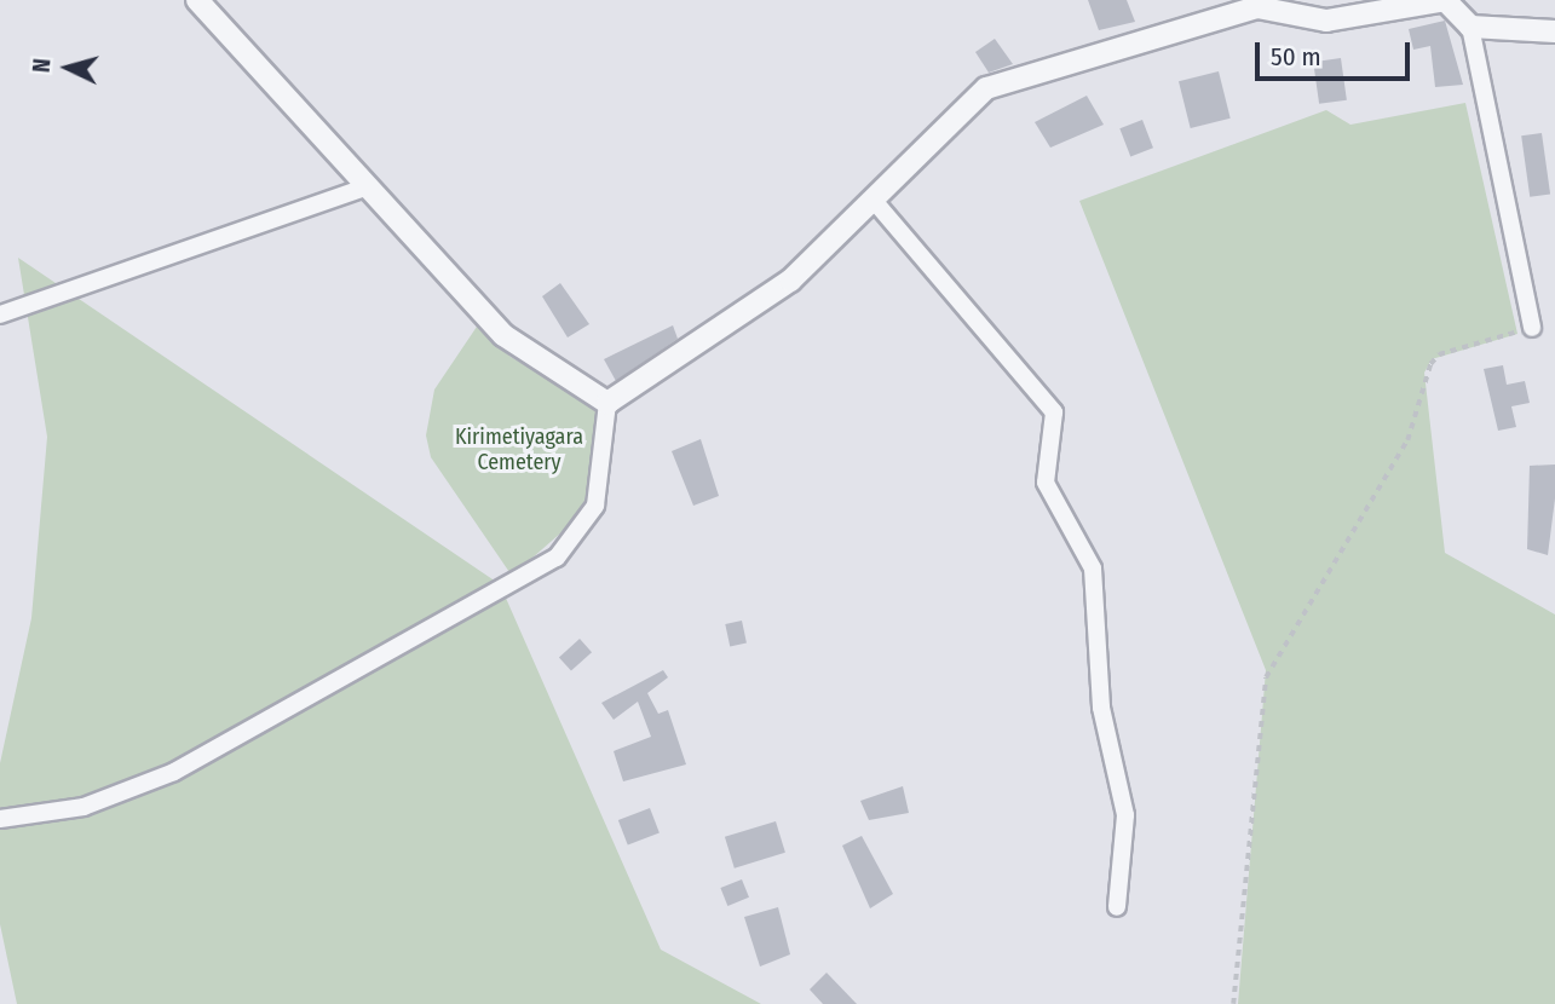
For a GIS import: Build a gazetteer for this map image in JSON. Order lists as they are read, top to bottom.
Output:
{
  "parks": ["Kirimetiyagara Cemetery"],
  "scale_bar": "50 m",
  "north": "left"
}
